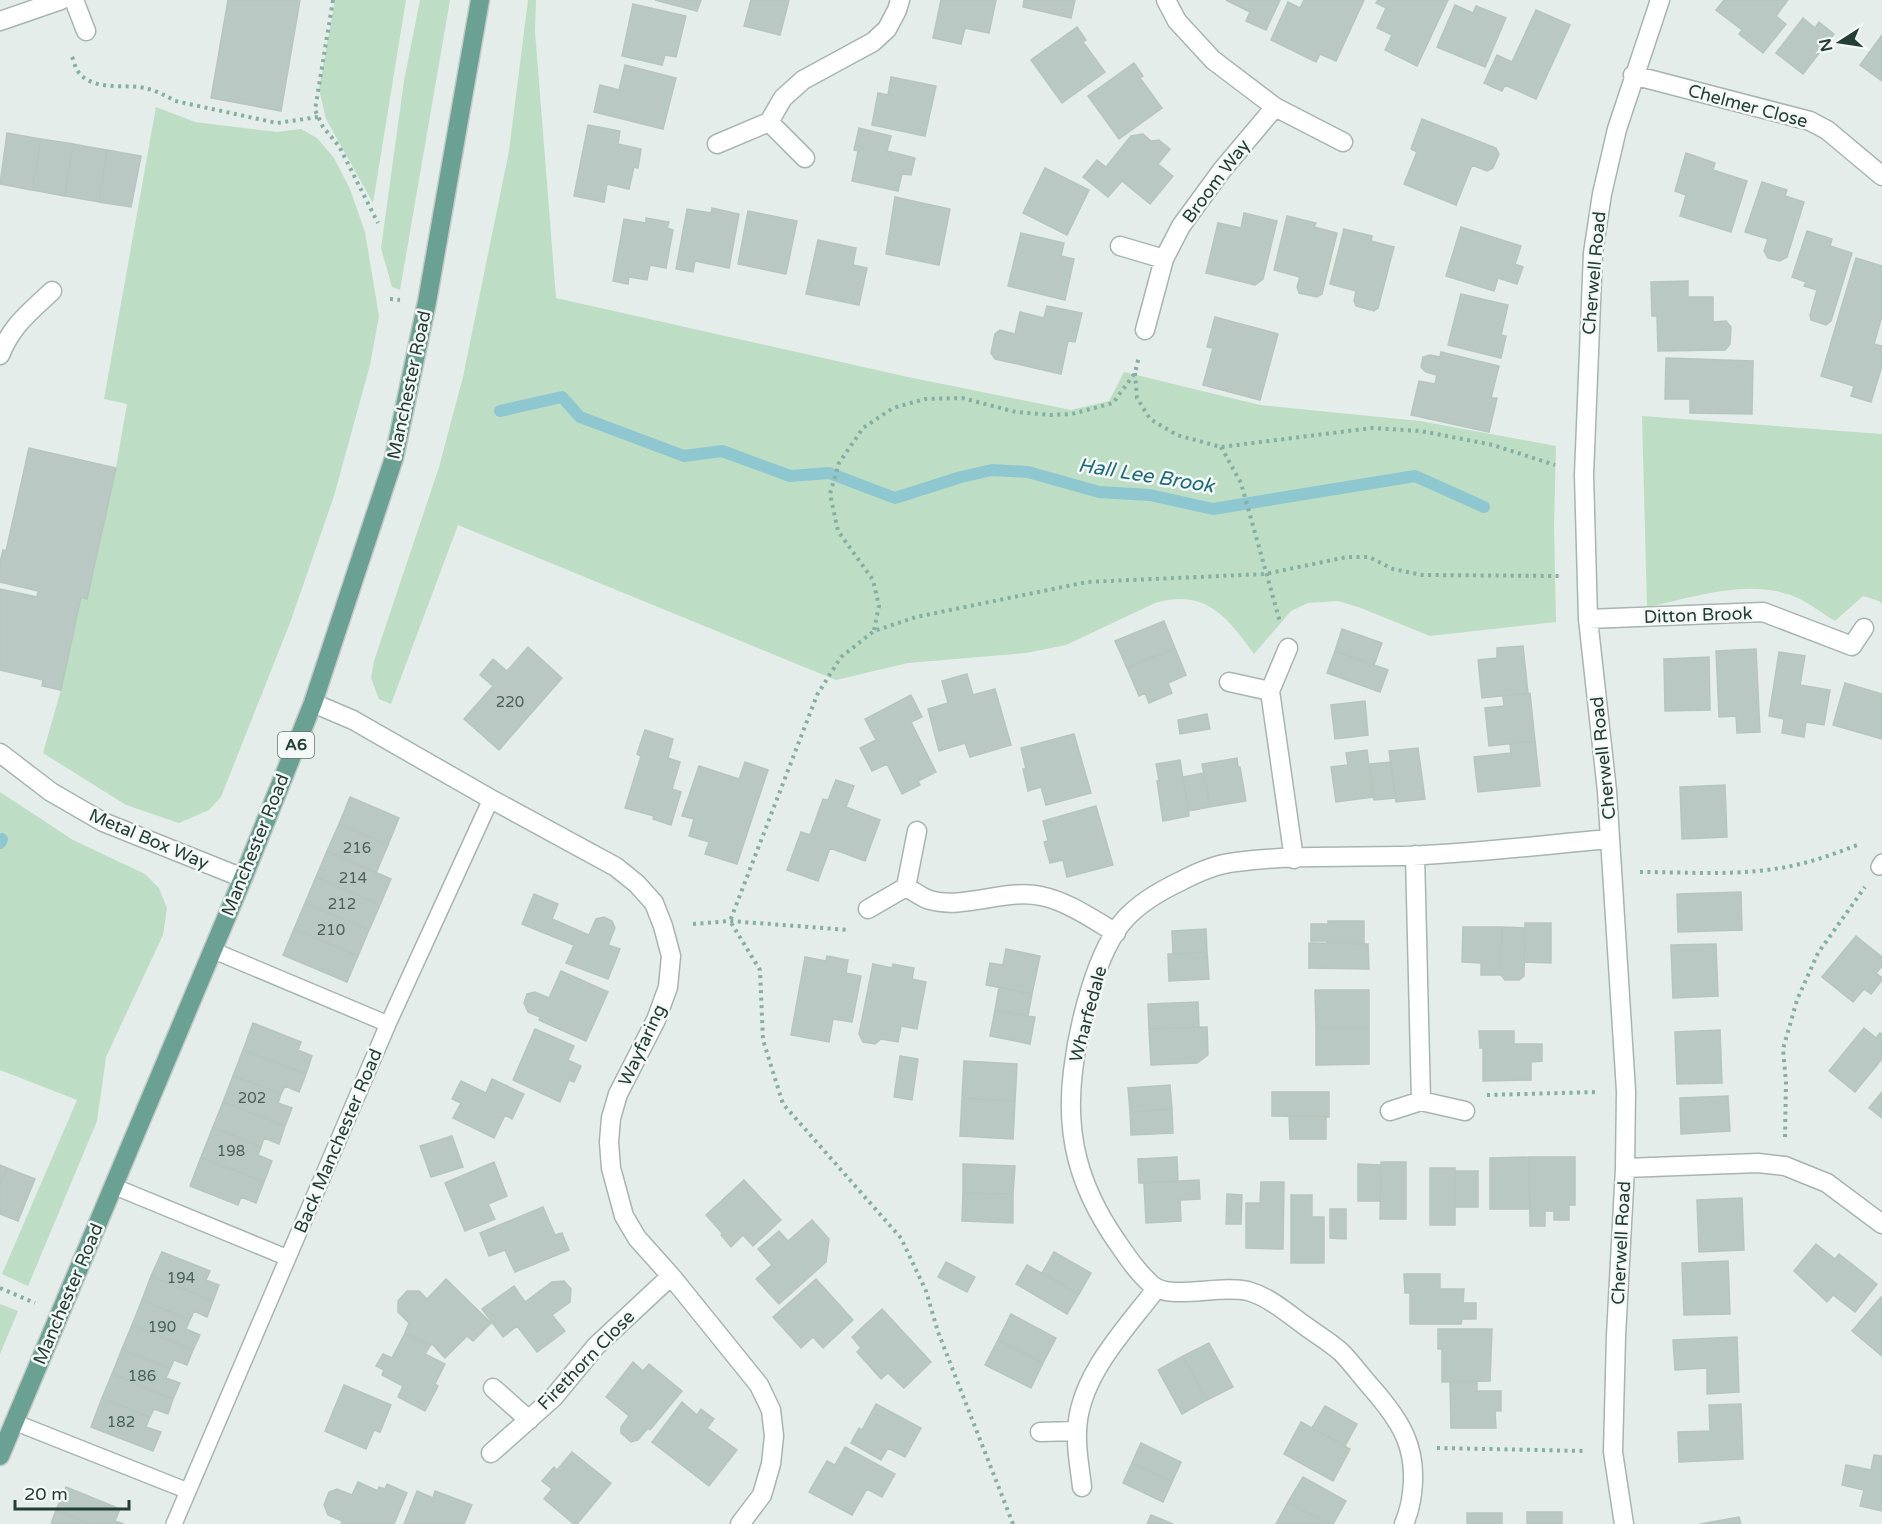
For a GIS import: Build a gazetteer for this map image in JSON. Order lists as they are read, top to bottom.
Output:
{
  "streets": {
    "main road": ["Manchester Road", "A6"],
    "street": [
      "Chelmer Close",
      "Broom Way",
      "Cherwell Road",
      "Ditton Brook",
      "Metal Box Way",
      "Wharfedale",
      "Wayfaring",
      "Firethorn Close"
    ],
    "lane": ["Back Manchester Road"]
  },
  "crossings": [
    ["Chelmer Close", "Cherwell Road"],
    ["Cherwell Road", "Ditton Brook"],
    ["Cherwell Road", "Wharfedale"],
    ["Manchester Road", "Metal Box Way"],
    ["Manchester Road", "Wayfaring"],
    ["Wayfaring", "Back Manchester Road"],
    ["Wayfaring", "Firethorn Close"]
  ],
  "water": ["Hall Lee Brook"],
  "house_numbers": [
    "220",
    "216",
    "214",
    "212",
    "210",
    "202",
    "198",
    "194",
    "190",
    "186",
    "182"
  ],
  "scale_bar": "20 m",
  "north": "left"
}
